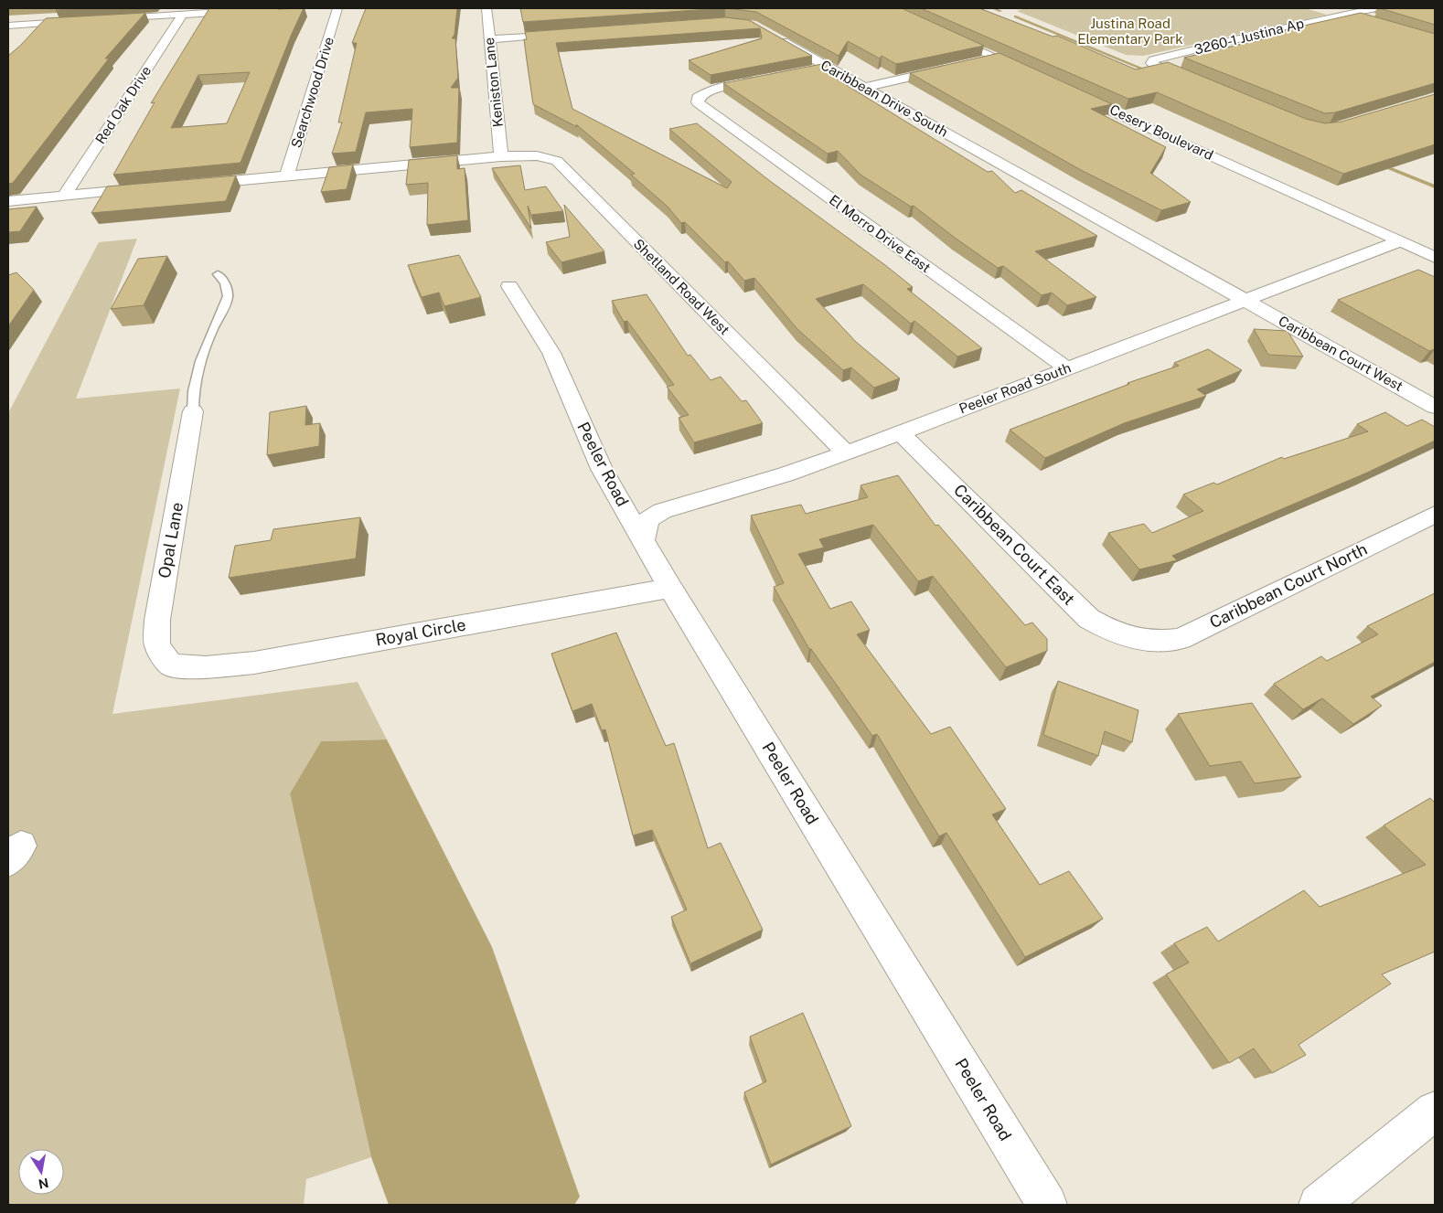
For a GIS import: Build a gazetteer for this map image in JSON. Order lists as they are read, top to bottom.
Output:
{
  "streets": {
    "street": [
      "3260-1 Justina Ap",
      "Keniston Lane",
      "Searchwood Drive",
      "Caribbean Drive South",
      "Red Oak Drive",
      "Cesery Boulevard",
      "El Morro Drive East",
      "Shetland Road West",
      "Caribbean Court West",
      "Peeler Road South",
      "Peeler Road",
      "Opal Lane",
      "Caribbean Court East",
      "Caribbean Court North",
      "Royal Circle"
    ]
  },
  "crossings": [
    ["Keniston Lane", "Shetland Road West"],
    ["Searchwood Drive", "Shetland Road West"],
    ["Caribbean Drive South", "Caribbean Court West"],
    ["Caribbean Drive South", "Peeler Road South"],
    ["Cesery Boulevard", "Peeler Road South"],
    ["El Morro Drive East", "Peeler Road South"],
    ["Shetland Road West", "Peeler Road South"],
    ["Caribbean Court West", "Peeler Road South"],
    ["Peeler Road South", "Peeler Road"],
    ["Peeler Road South", "Caribbean Court East"],
    ["Peeler Road", "Royal Circle"],
    ["Opal Lane", "Royal Circle"],
    ["Caribbean Court East", "Caribbean Court North"]
  ],
  "parks": ["Justina Road Elementary Park"],
  "north": "bottom"
}
